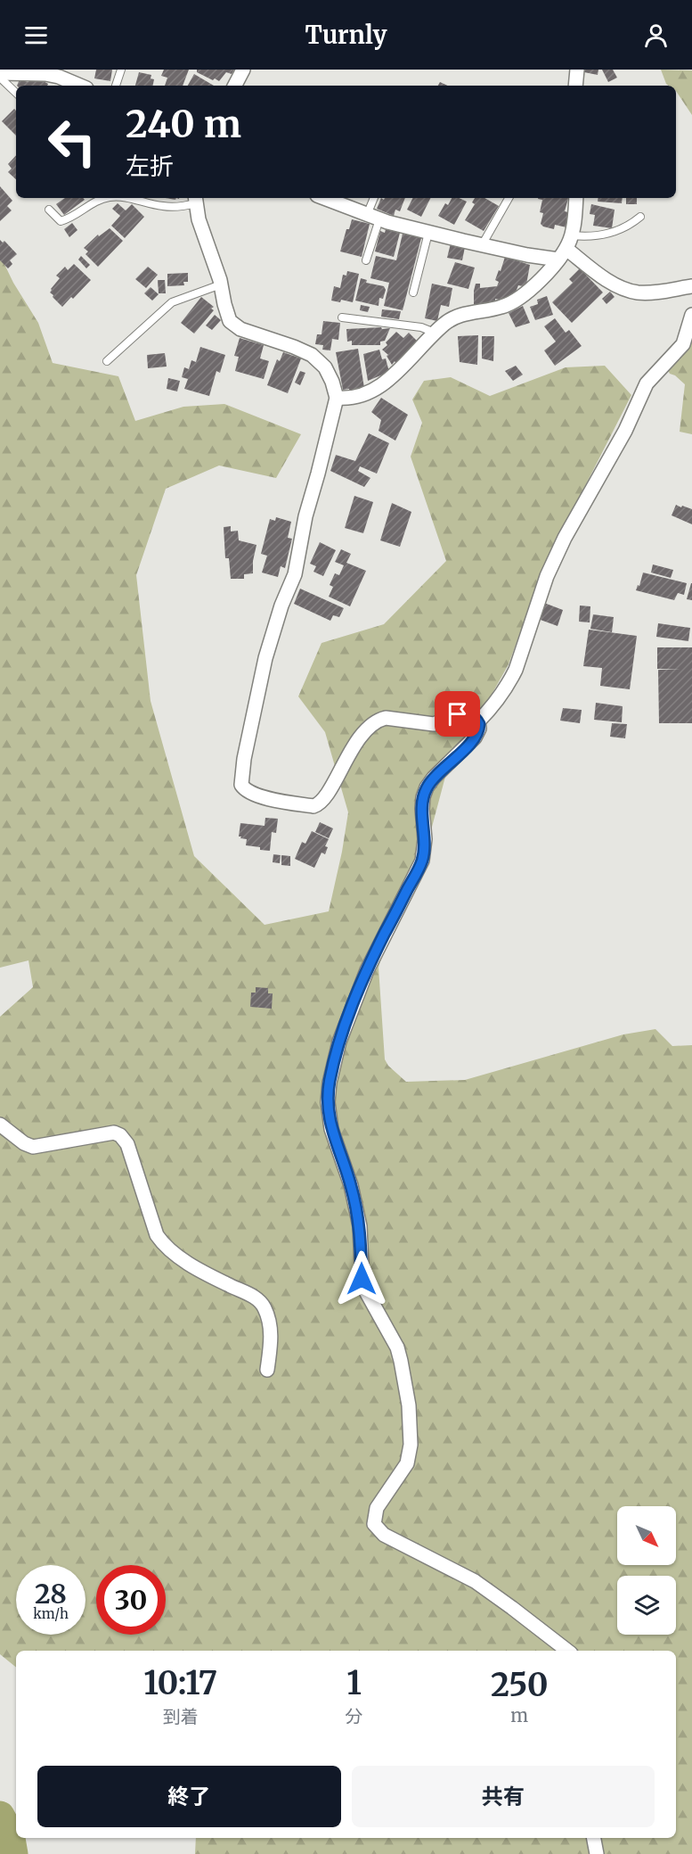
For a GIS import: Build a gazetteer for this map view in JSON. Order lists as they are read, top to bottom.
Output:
{
  "north": "bottom right",
  "page": {
    "header": "Turnly",
    "turn": ["240 m", "左折"],
    "speed": "28 km/h",
    "limit": "30",
    "eta": [
      "10:17",
      "到着",
      "1",
      "分",
      "250",
      "m"
    ],
    "buttons": ["終了", "共有"]
  }
}
